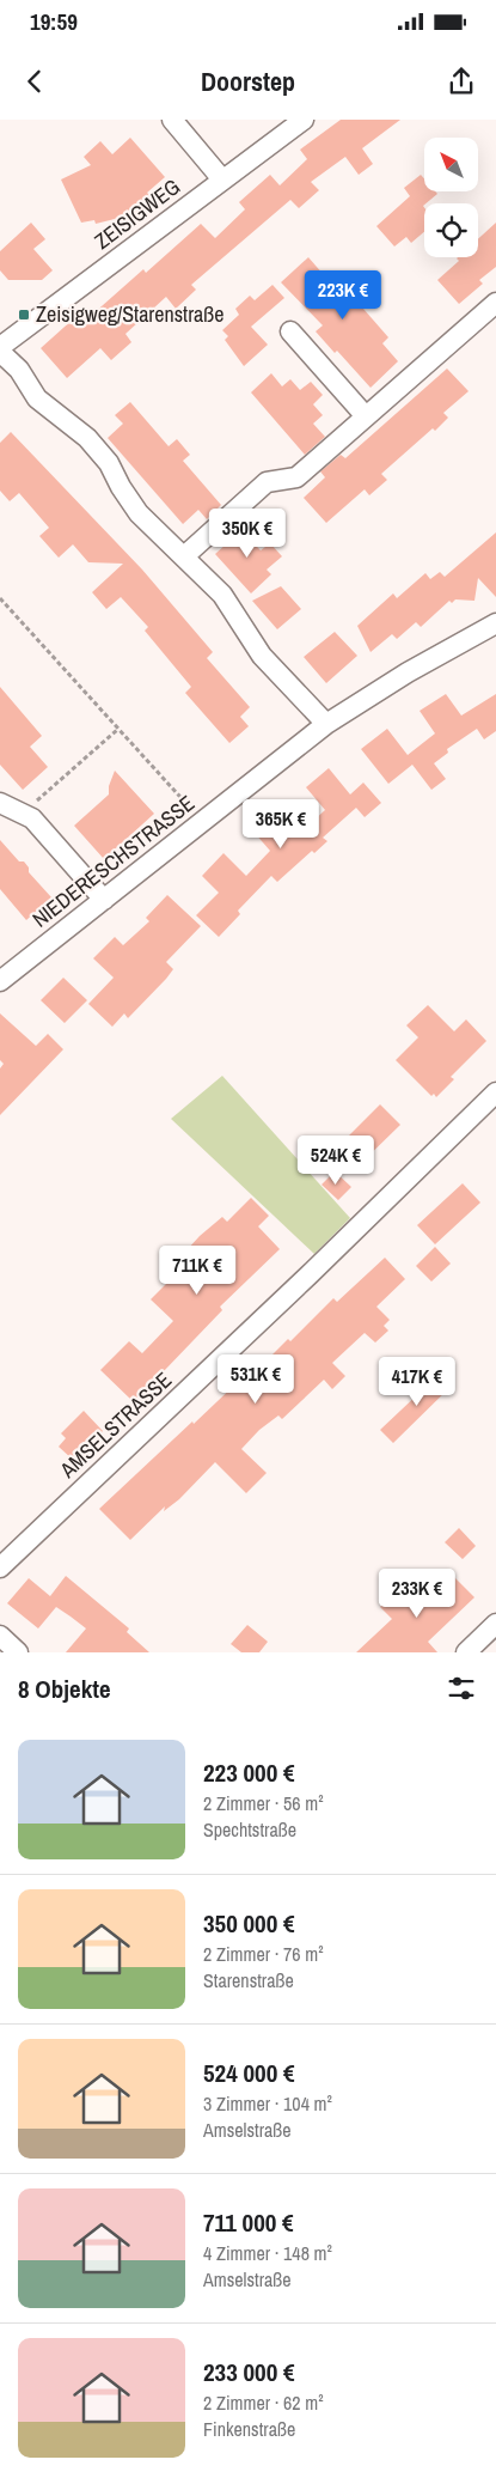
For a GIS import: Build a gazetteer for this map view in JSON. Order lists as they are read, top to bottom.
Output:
{
  "streets": {
    "street": ["ZEISIGWEG", "NIEDERESCHSTRASSE", "AMSELSTRASSE"]
  },
  "places": {
    "transit": ["Zeisigweg/Starenstraße"]
  },
  "north": "top left",
  "page": {
    "status": "19:59",
    "header": "Doorstep",
    "price": [
      "223K €",
      "350K €",
      "365K €",
      "524K €",
      "711K €",
      "531K €",
      "417K €",
      "233K €"
    ],
    "heading": "8 Objekte",
    "list": [
      {
        "name": "223 000 €",
        "note": "2 Zimmer · 56 m² · Spechtstraße"
      },
      {
        "name": "350 000 €",
        "note": "2 Zimmer · 76 m² · Starenstraße"
      },
      {
        "name": "524 000 €",
        "note": "3 Zimmer · 104 m² · Amselstraße"
      },
      {
        "name": "711 000 €",
        "note": "4 Zimmer · 148 m² · Amselstraße"
      },
      {
        "name": "233 000 €",
        "note": "2 Zimmer · 62 m² · Finkenstraße"
      }
    ]
  }
}
